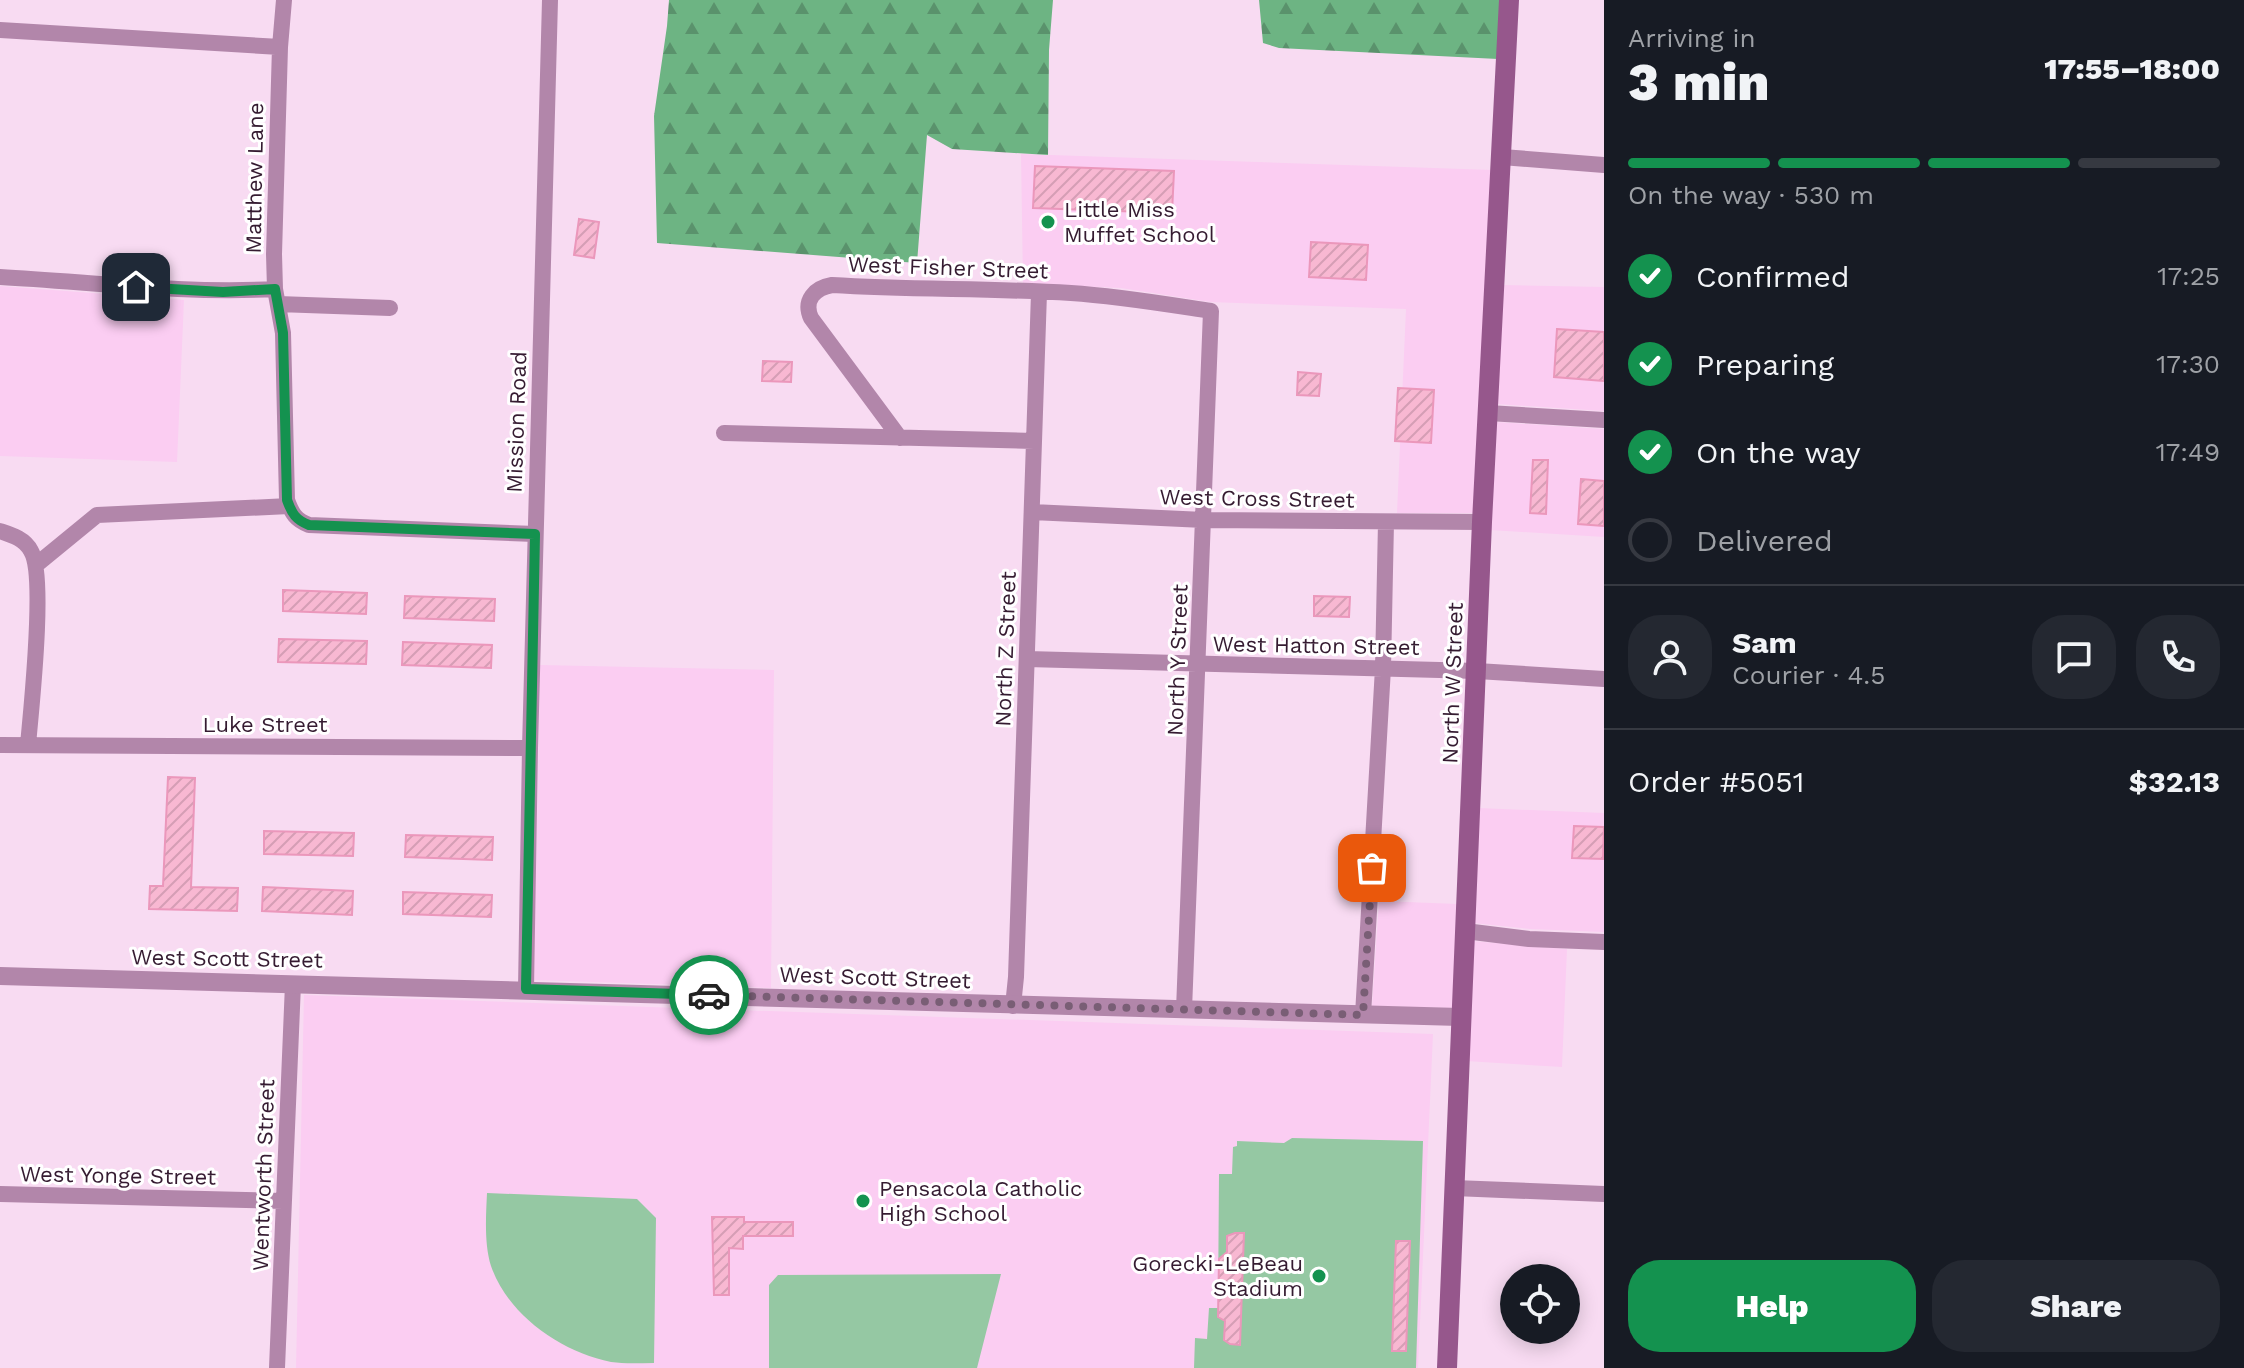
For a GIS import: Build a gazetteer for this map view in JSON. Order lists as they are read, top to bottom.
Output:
{
  "streets": {
    "main road": ["North W Street"],
    "street": [
      "Matthew Lane",
      "West Fisher Street",
      "Mission Road",
      "West Cross Street",
      "West Hatton Street",
      "North Z Street",
      "North Y Street",
      "Luke Street",
      "West Scott Street",
      "West Yonge Street",
      "Wentworth Street"
    ]
  },
  "crossings": [
    ["West Fisher Street", "North Z Street"],
    ["West Fisher Street", "North Y Street"],
    ["Mission Road", "Luke Street"],
    ["Mission Road", "West Scott Street"],
    ["West Cross Street", "North Z Street"],
    ["West Cross Street", "North Y Street"],
    ["West Cross Street", "North W Street"],
    ["West Hatton Street", "North Z Street"],
    ["West Hatton Street", "North Y Street"],
    ["West Hatton Street", "North W Street"],
    ["North Z Street", "West Scott Street"],
    ["North Y Street", "West Scott Street"],
    ["North W Street", "West Scott Street"],
    ["West Scott Street", "Wentworth Street"],
    ["West Yonge Street", "Wentworth Street"]
  ],
  "places": ["Little Miss Muffet School", "Pensacola Catholic High School", "Gorecki-LeBeau Stadium"],
  "page": {
    "heading": ["3 min", "Arriving in", "17:55–18:00"],
    "panel": [
      "Sam",
      "Courier · 4.5",
      "Order #5051",
      "$32.13"
    ],
    "bar": "On the way · 530 m",
    "list": [
      ["Confirmed", "17:25"],
      ["Preparing", "17:30"],
      ["On the way", "17:49"],
      "Delivered"
    ],
    "buttons": ["Help", "Share"]
  }
}
